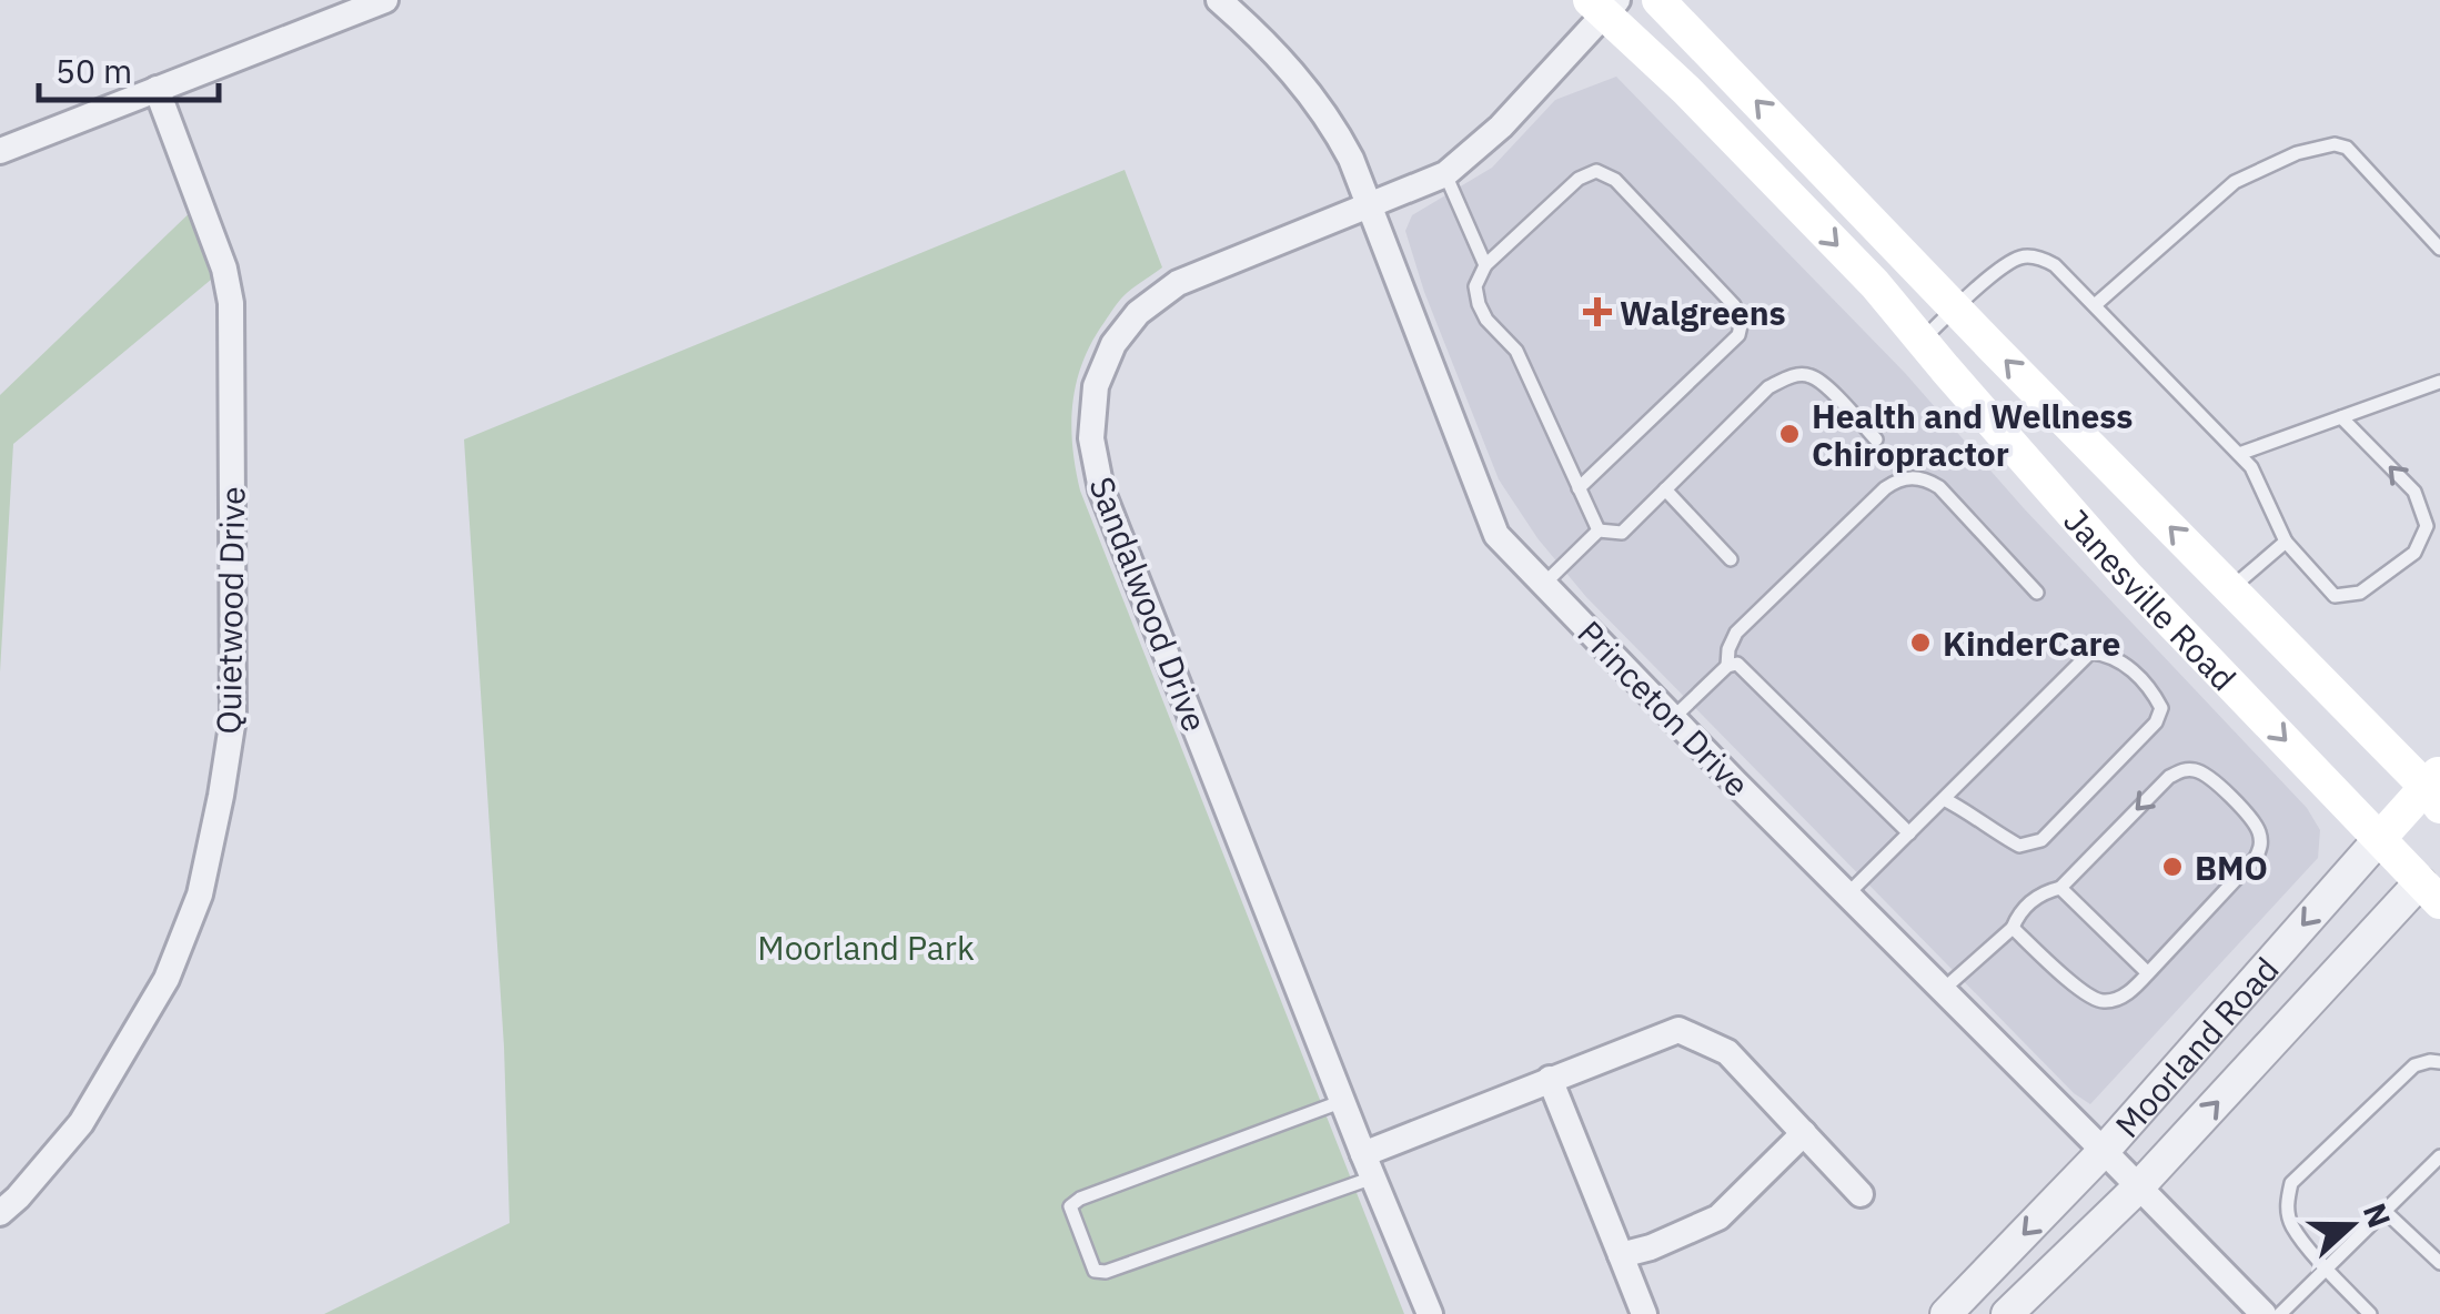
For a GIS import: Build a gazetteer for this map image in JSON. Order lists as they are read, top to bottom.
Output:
{
  "streets": {
    "main road": ["Janesville Road", "Moorland Road"],
    "street": ["Sandalwood Drive", "Quietwood Drive", "Princeton Drive"]
  },
  "crossings": [
    ["Janesville Road", "Sandalwood Drive"],
    ["Janesville Road", "Moorland Road"],
    ["Sandalwood Drive", "Princeton Drive"],
    ["Princeton Drive", "Moorland Road"]
  ],
  "parks": ["Moorland Park"],
  "places": {
    "health": ["Walgreens"],
    "other": ["Health and Wellness Chiropractor", "KinderCare", "BMO"]
  },
  "scale_bar": "50 m",
  "north": "right"
}
